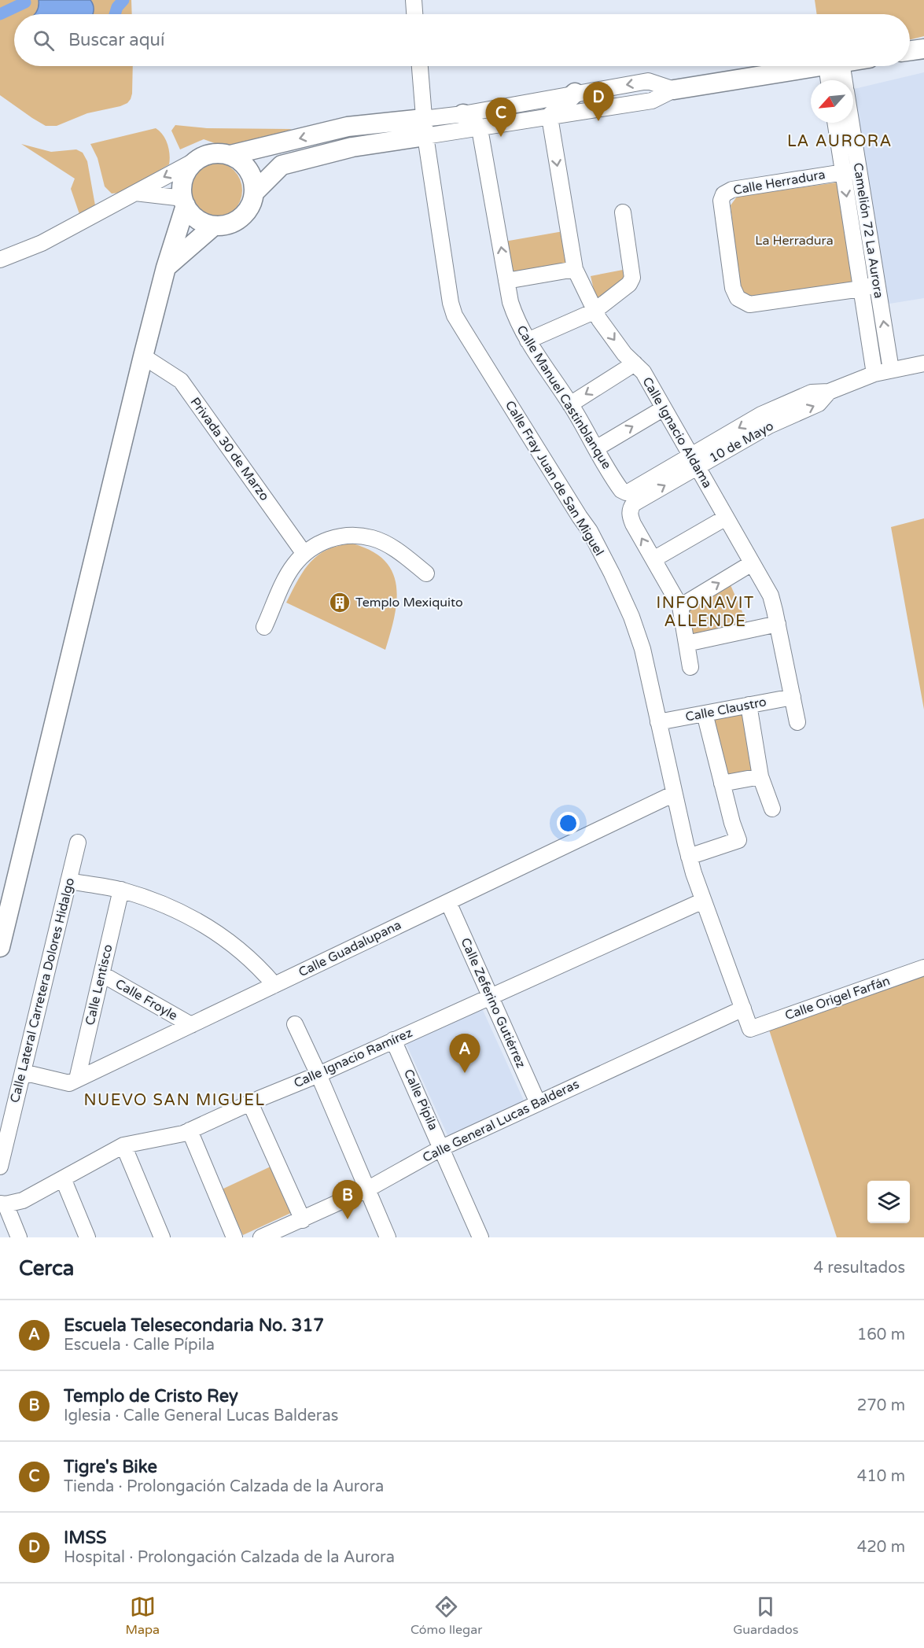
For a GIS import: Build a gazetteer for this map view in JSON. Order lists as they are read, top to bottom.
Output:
{
  "streets": {
    "street": [
      "Calle Herradura",
      "Camelión 72 La Aurora",
      "Calle Manuel Castinblanque",
      "Calle Ignacio Aldama",
      "10 de Mayo",
      "Privada 30 de Marzo",
      "Calle Fray Juan de San Miguel",
      "Calle Claustro",
      "Calle Guadalupana",
      "Calle Lentisco",
      "Calle Lateral Carretera Dolores Hidalgo",
      "Calle Origel Farfán",
      "Calle Froyle",
      "Calle Zeferino Gutiérrez",
      "Calle Ignacio Ramírez",
      "Calle Pípila",
      "Calle General Lucas Balderas"
    ]
  },
  "crossings": [
    ["Calle Herradura", "Camelión 72 La Aurora"],
    ["Camelión 72 La Aurora", "10 de Mayo"],
    ["Calle Manuel Castinblanque", "10 de Mayo"],
    ["Calle Ignacio Aldama", "10 de Mayo"],
    ["Calle Ignacio Aldama", "Calle Claustro"],
    ["Calle Fray Juan de San Miguel", "Calle Claustro"],
    ["Calle Fray Juan de San Miguel", "Calle Guadalupana"],
    ["Calle Fray Juan de San Miguel", "Calle Origel Farfán"],
    ["Calle Fray Juan de San Miguel", "Calle Ignacio Ramírez"],
    ["Calle Fray Juan de San Miguel", "Calle General Lucas Balderas"],
    ["Calle Guadalupana", "Calle Lentisco"],
    ["Calle Guadalupana", "Calle Lateral Carretera Dolores Hidalgo"],
    ["Calle Guadalupana", "Calle Froyle"],
    ["Calle Guadalupana", "Calle Zeferino Gutiérrez"],
    ["Calle Lentisco", "Calle Froyle"],
    ["Calle Zeferino Gutiérrez", "Calle Ignacio Ramírez"],
    ["Calle Zeferino Gutiérrez", "Calle General Lucas Balderas"],
    ["Calle Ignacio Ramírez", "Calle Pípila"],
    ["Calle Pípila", "Calle General Lucas Balderas"]
  ],
  "one_way": ["Calle Manuel Castinblanque"],
  "districts": ["LA AURORA", "INFONAVIT ALLENDE", "NUEVO SAN MIGUEL"],
  "parks": ["La Herradura"],
  "places": {
    "building": ["Templo Mexiquito"]
  },
  "north": "bottom left",
  "page": {
    "search": "Buscar aquí",
    "pins": [
      "D",
      "C",
      "A",
      "B"
    ],
    "heading": ["Cerca", "4 resultados"],
    "list": [
      {
        "mark": "A",
        "name": "Escuela Telesecondaria No. 317",
        "note": "Escuela · Calle Pípila",
        "value": "160 m"
      },
      {
        "mark": "B",
        "name": "Templo de Cristo Rey",
        "note": "Iglesia · Calle General Lucas Balderas",
        "value": "270 m"
      },
      {
        "mark": "C",
        "name": "Tigre's Bike",
        "note": "Tienda · Prolongación Calzada de la Aurora",
        "value": "410 m"
      },
      {
        "mark": "D",
        "name": "IMSS",
        "note": "Hospital · Prolongación Calzada de la Aurora",
        "value": "420 m"
      }
    ],
    "nav": ["Mapa", "Cómo llegar", "Guardados"]
  }
}
